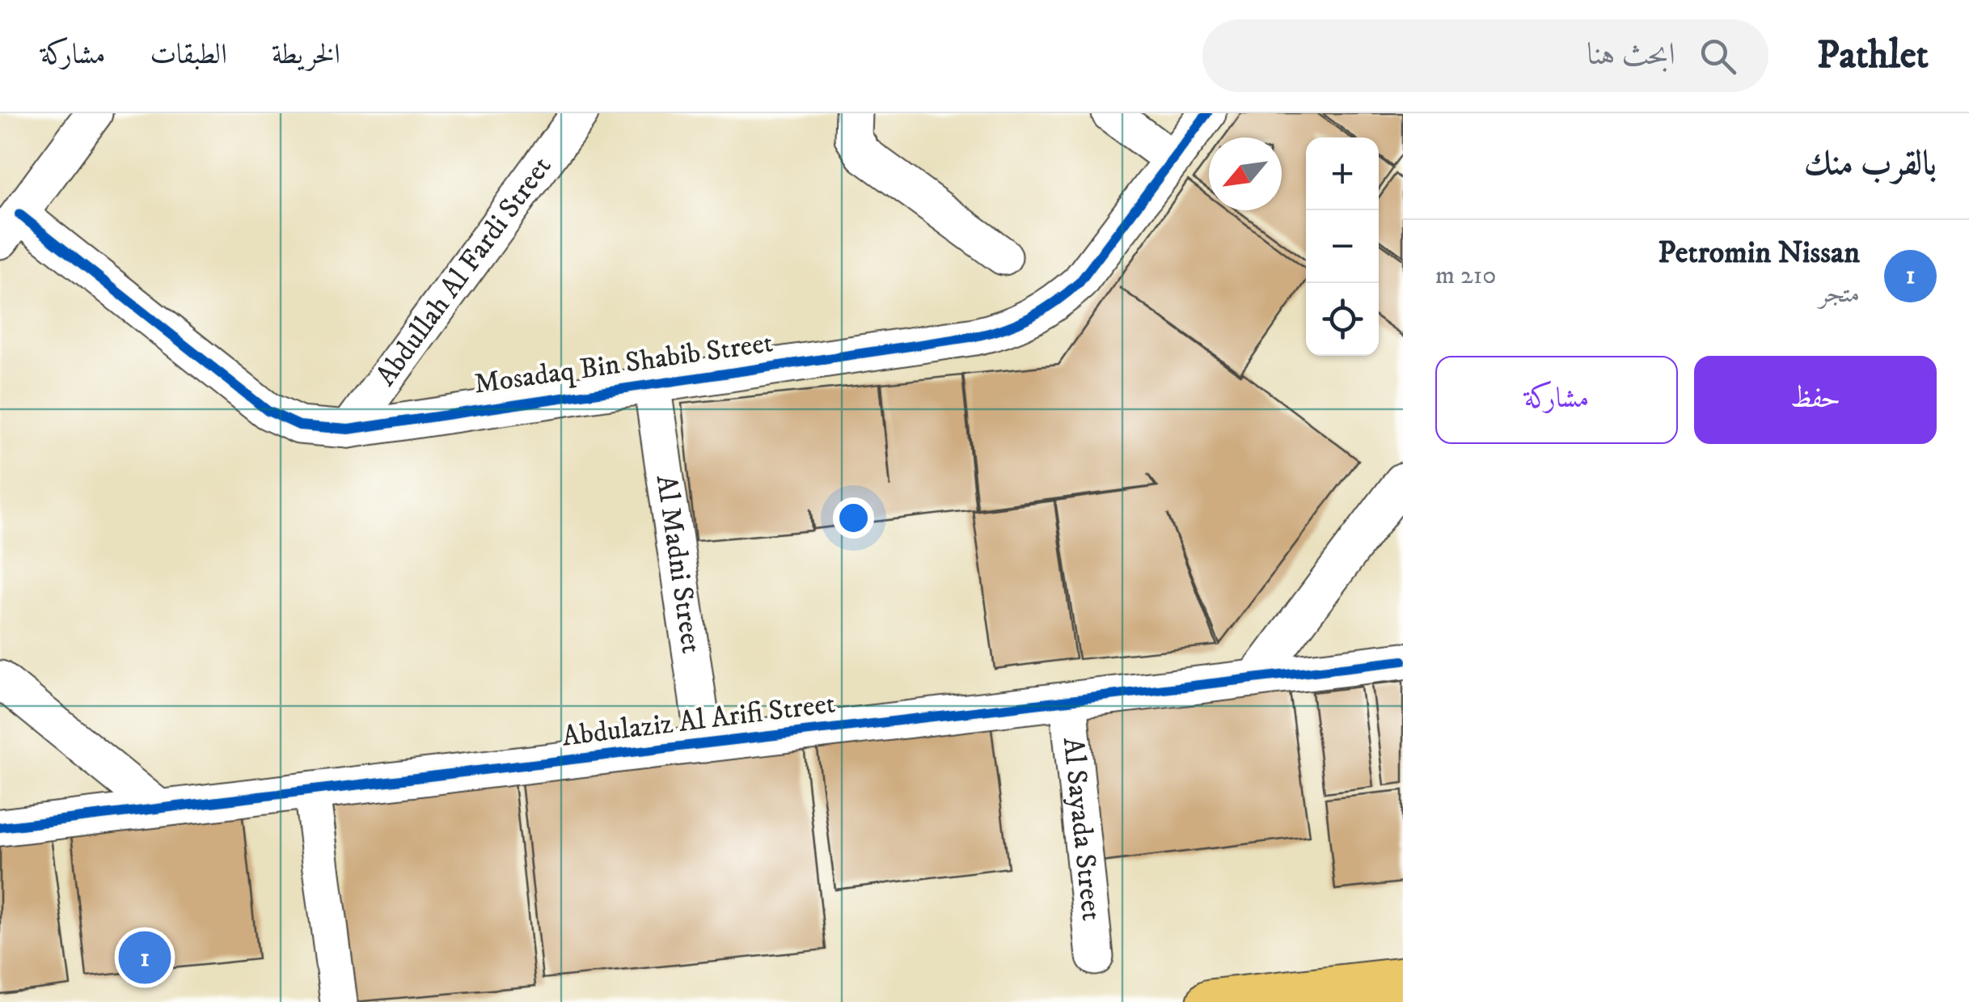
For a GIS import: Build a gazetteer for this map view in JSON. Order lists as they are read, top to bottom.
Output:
{
  "streets": {
    "street": [
      "Abdullah Al Fardi Street",
      "Mosadaq Bin Shabib Street",
      "Al Madni Street",
      "Abdulaziz Al Arifi Street",
      "Al Sayada Street"
    ]
  },
  "crossings": [
    ["Abdullah Al Fardi Street", "Mosadaq Bin Shabib Street"],
    ["Mosadaq Bin Shabib Street", "Al Madni Street"],
    ["Al Madni Street", "Abdulaziz Al Arifi Street"],
    ["Abdulaziz Al Arifi Street", "Al Sayada Street"]
  ],
  "north": "bottom left",
  "page": {
    "header": "Pathlet",
    "search": "ابحث هنا",
    "nav": ["الخريطة", "الطبقات", "مشاركة"],
    "heading": "بالقرب منك",
    "map_buttons": ["+", "−"],
    "list": [
      {
        "mark": "1",
        "name": "Petromin Nissan",
        "note": "متجر",
        "value": "210 m"
      }
    ],
    "buttons": ["حفظ", "مشاركة"],
    "pins": "1"
  }
}
